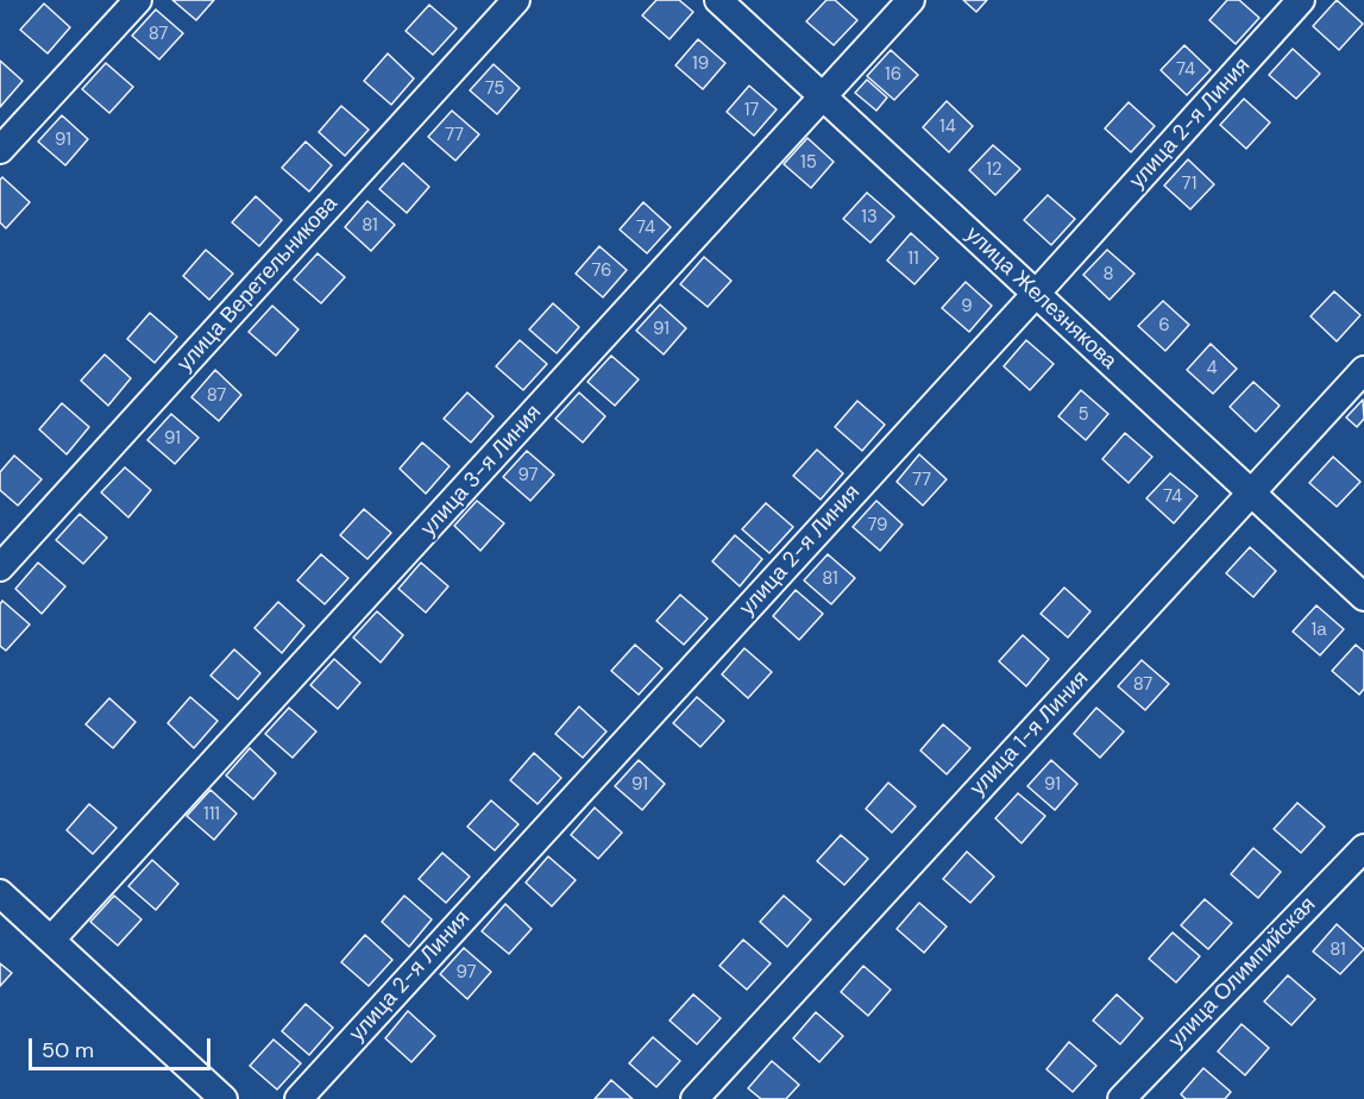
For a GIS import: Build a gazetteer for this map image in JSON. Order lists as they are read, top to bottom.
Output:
{
  "streets": {
    "street": [
      "улица 2-я Линия",
      "улица Веретельникова",
      "улица Железнякова",
      "улица 3-я Линия",
      "улица 1-я Линия",
      "улица Олимпийская"
    ]
  },
  "crossings": [
    ["улица 2-я Линия", "улица Железнякова"],
    ["улица Железнякова", "улица 3-я Линия"],
    ["улица Железнякова", "улица 1-я Линия"]
  ],
  "house_numbers": [
    "87",
    "19",
    "74",
    "16",
    "75",
    "17",
    "14",
    "77",
    "91",
    "15",
    "12",
    "71",
    "13",
    "81",
    "74",
    "11",
    "76",
    "8",
    "9",
    "6",
    "91",
    "4",
    "87",
    "5",
    "91",
    "97",
    "77",
    "74",
    "79",
    "81",
    "1а",
    "87",
    "91",
    "91",
    "111",
    "81",
    "97"
  ],
  "scale_bar": "50 m"
}
